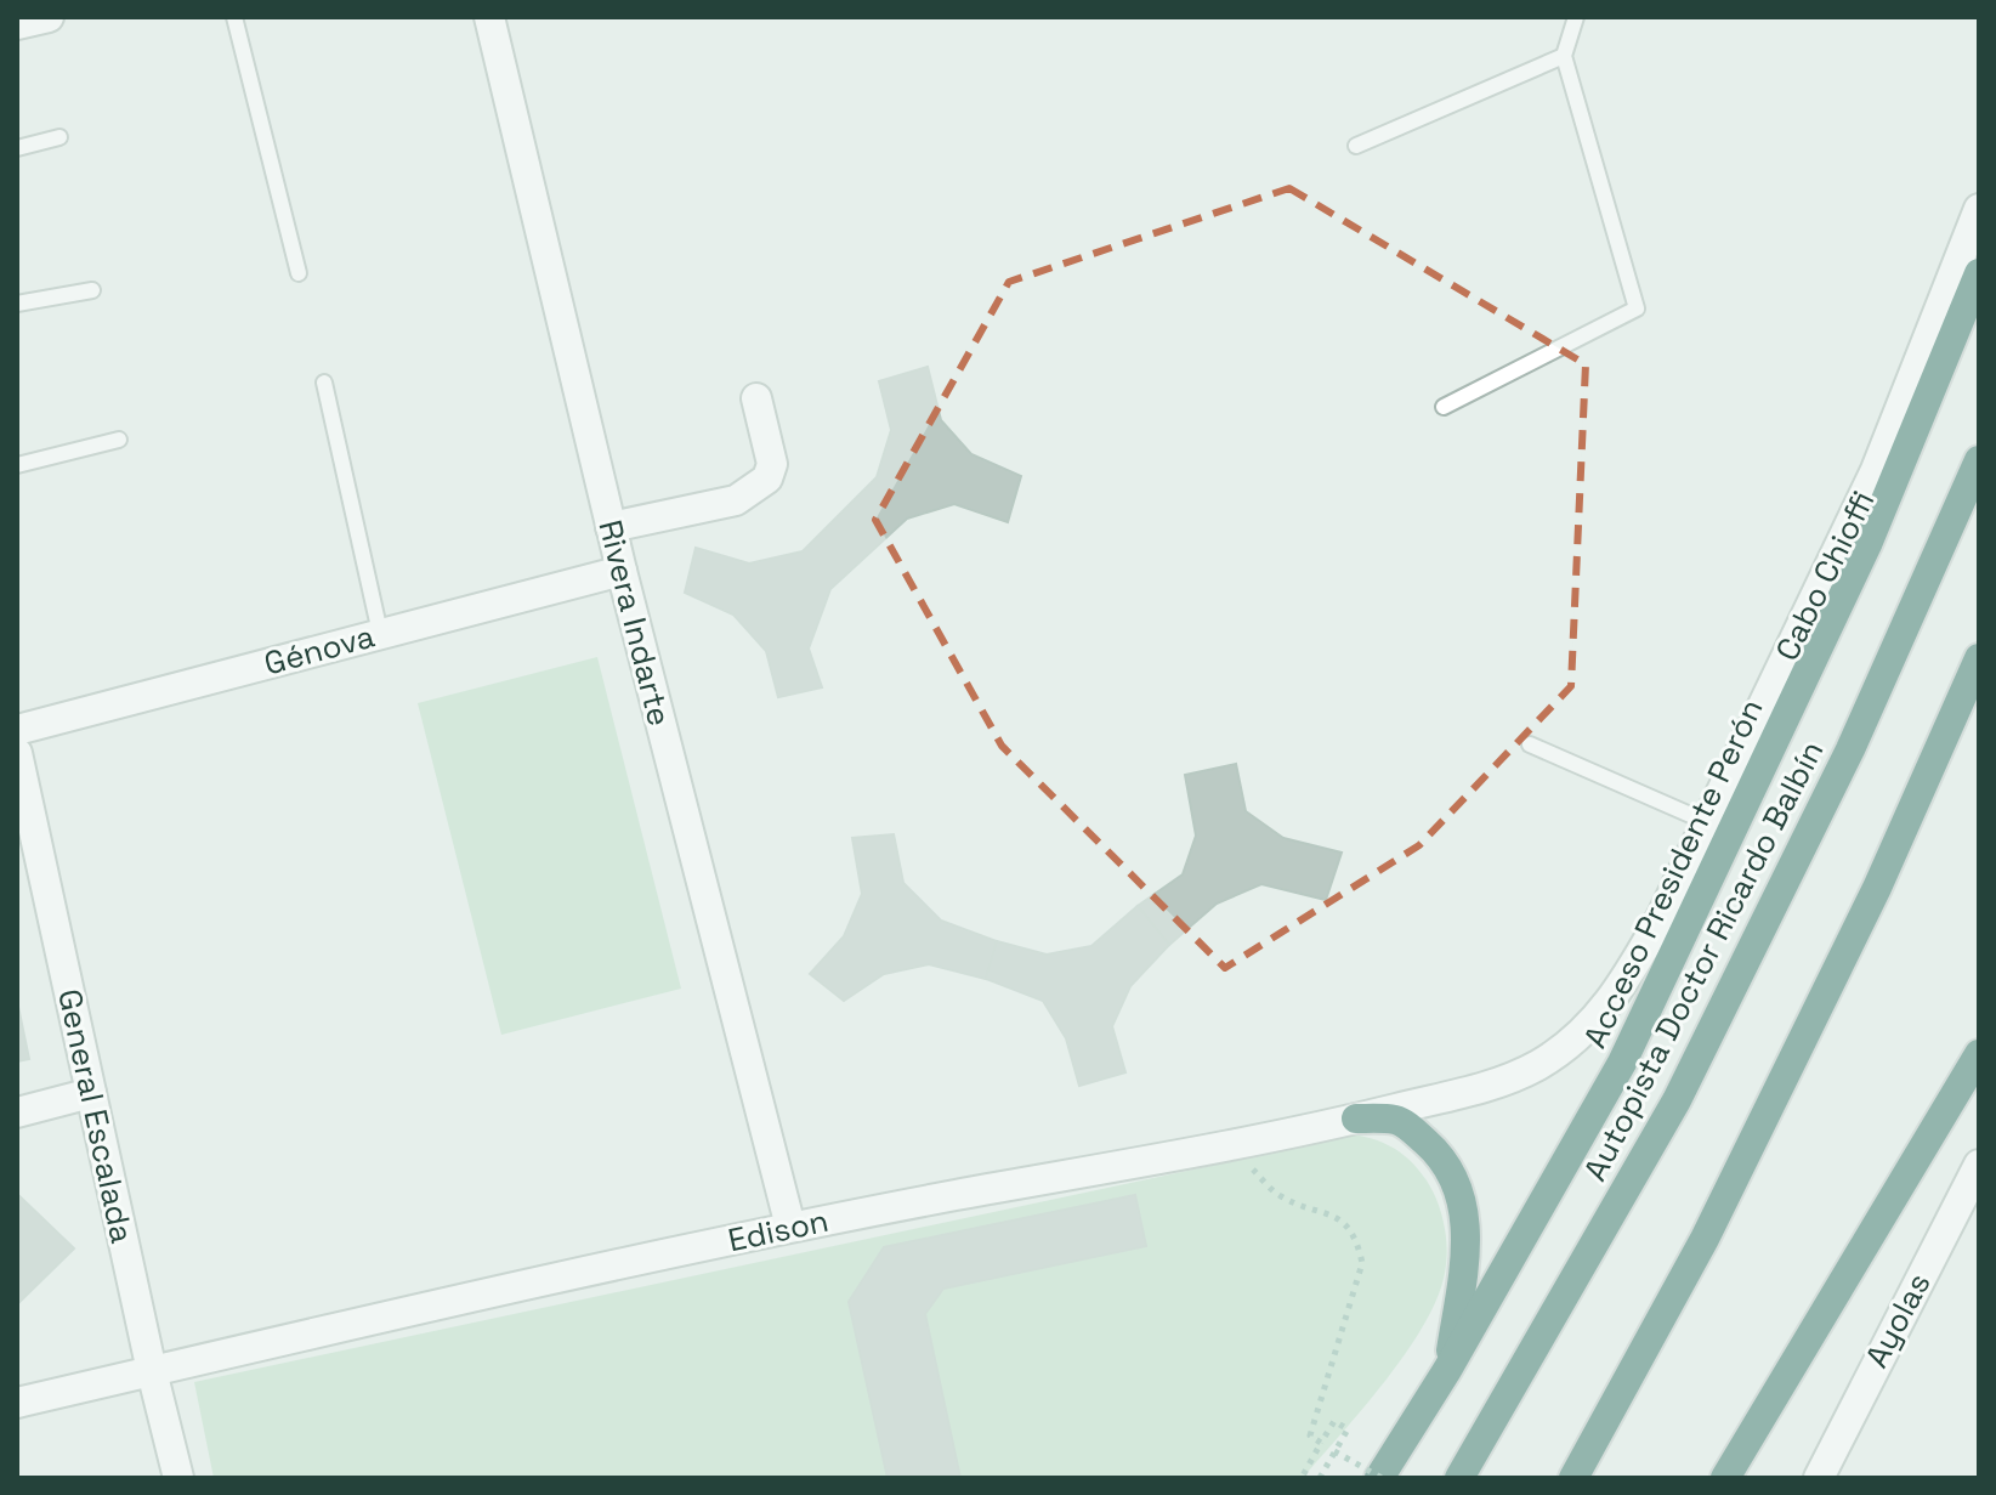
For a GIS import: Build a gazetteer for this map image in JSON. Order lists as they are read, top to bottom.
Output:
{
  "streets": {
    "highway": ["Acceso Presidente Perón", "Autopista Doctor Ricardo Balbín"],
    "street": [
      "Cabo Chioffi",
      "Rivera Indarte",
      "Génova",
      "General Escalada",
      "Edison",
      "Ayolas"
    ]
  },
  "crossings": [
    ["Cabo Chioffi", "Edison"],
    ["Rivera Indarte", "Génova"],
    ["Rivera Indarte", "Edison"],
    ["General Escalada", "Edison"]
  ]
}
